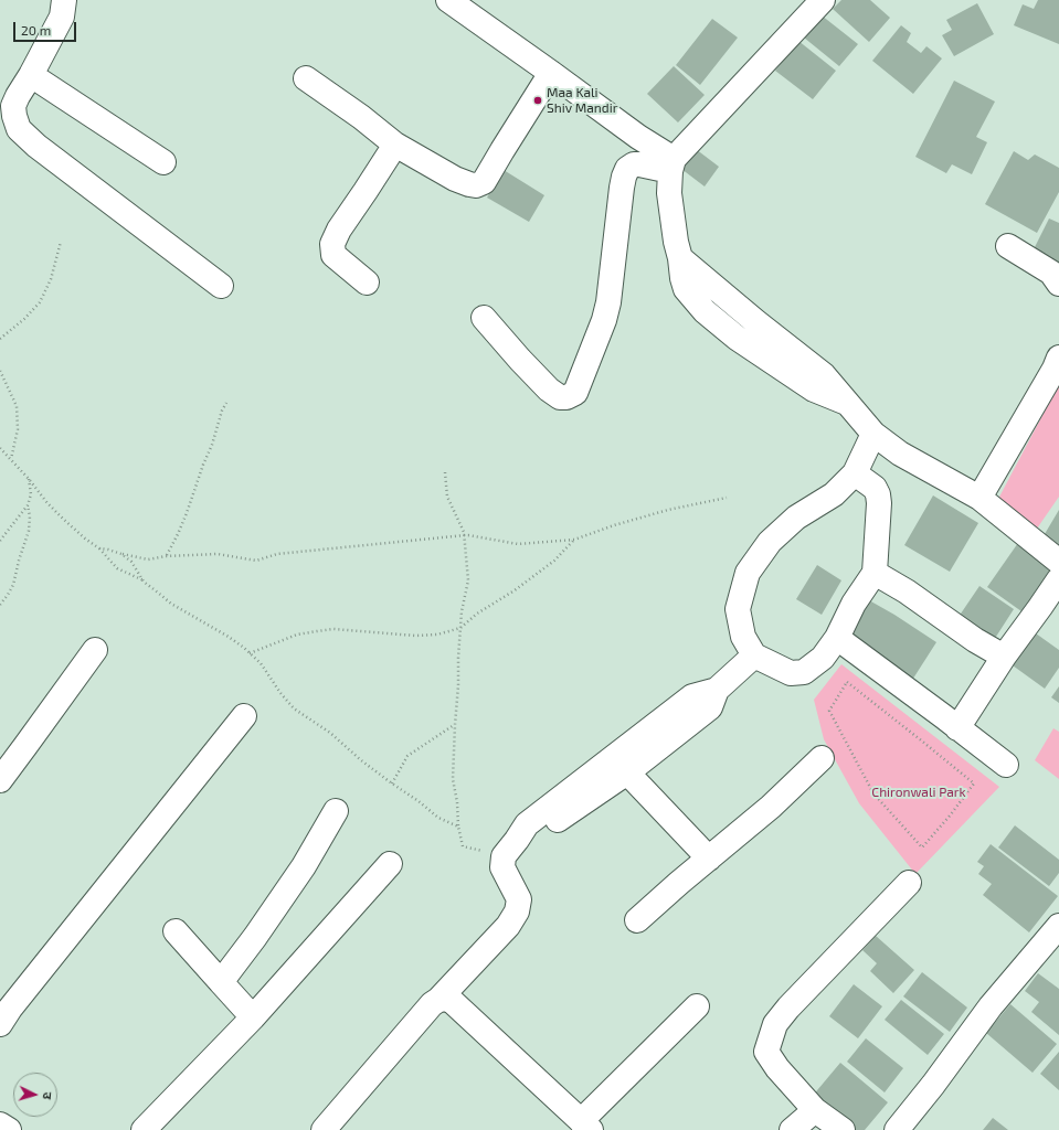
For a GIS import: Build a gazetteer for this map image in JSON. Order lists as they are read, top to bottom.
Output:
{
  "parks": ["Chironwali Park"],
  "places": ["Maa Kali Shiv Mandir"],
  "scale_bar": "20 m",
  "north": "right"
}
